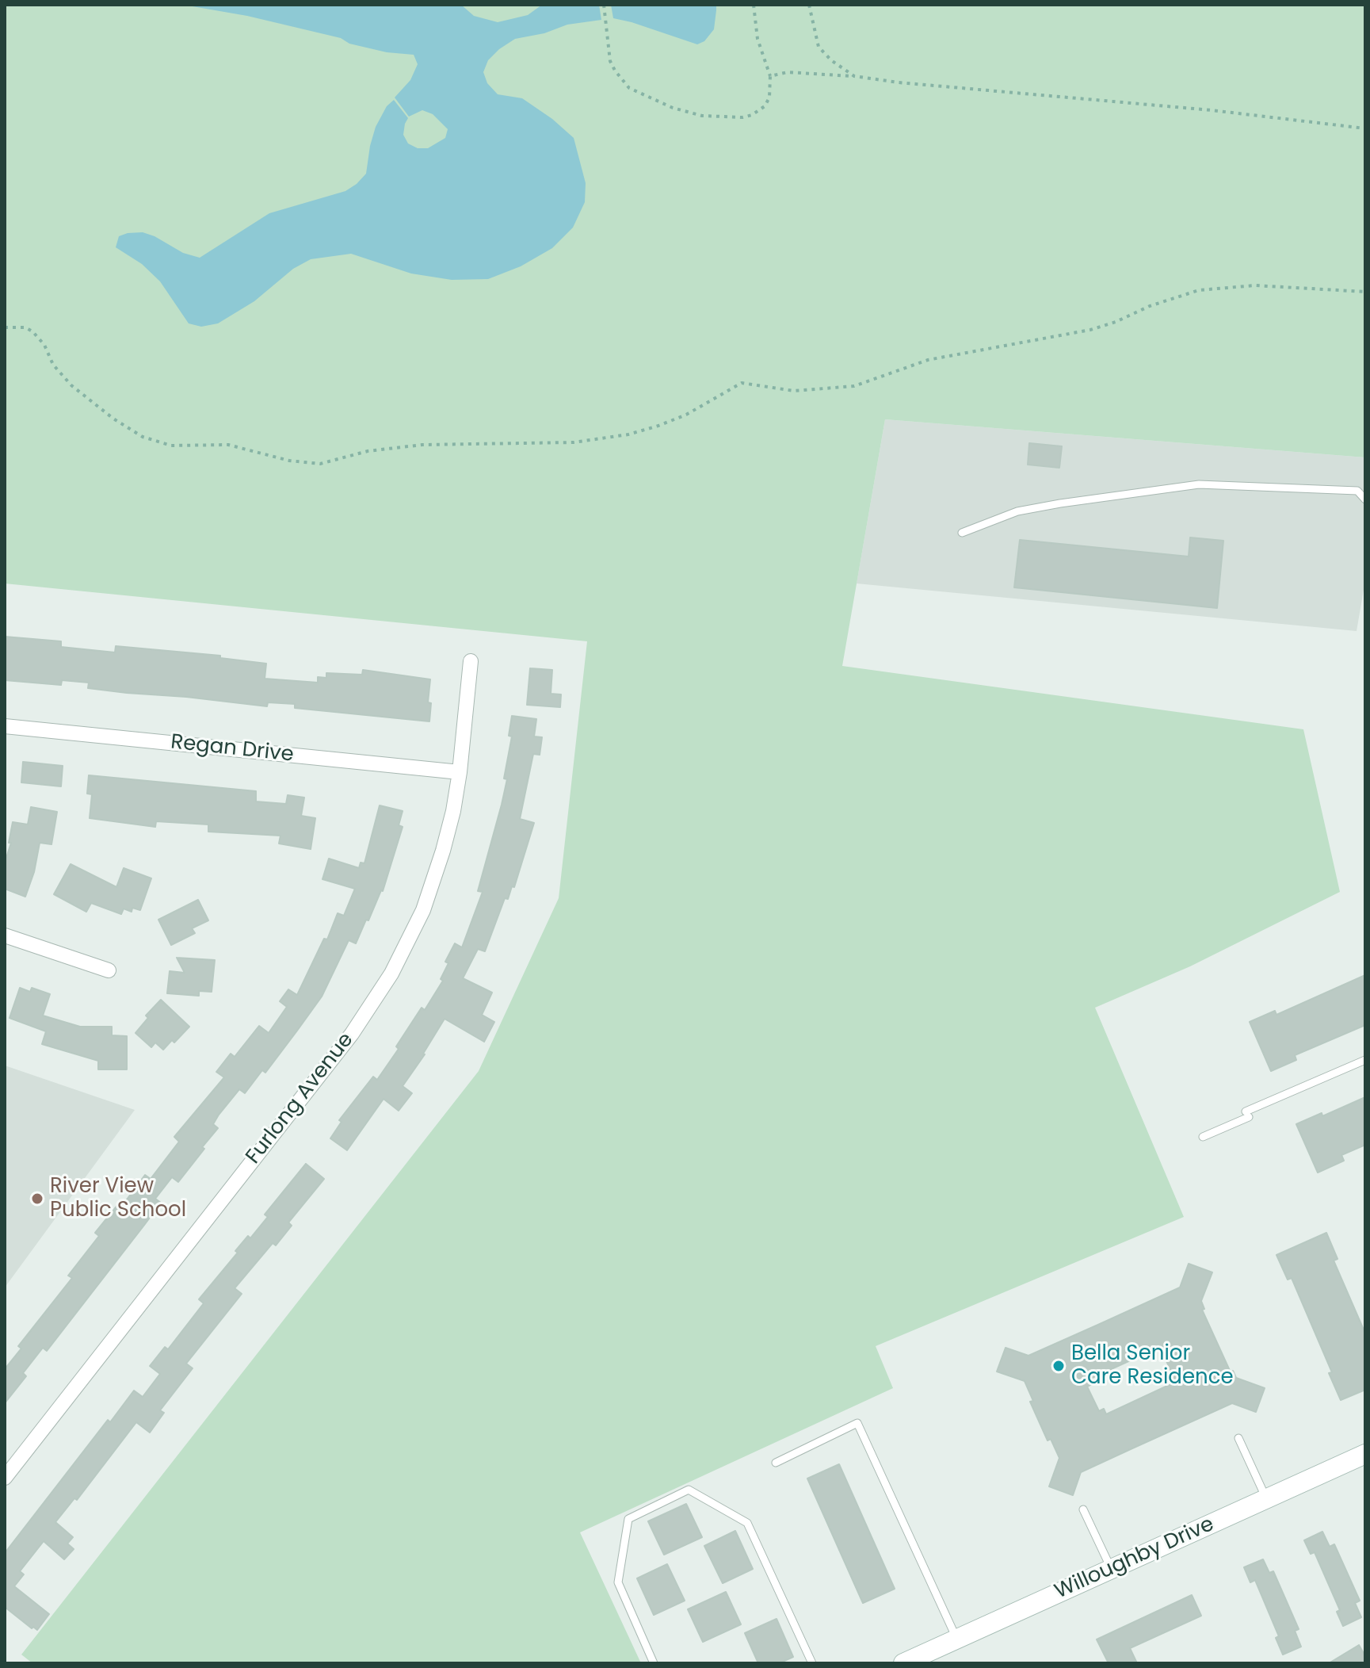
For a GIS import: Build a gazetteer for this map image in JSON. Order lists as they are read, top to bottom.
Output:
{
  "streets": {
    "street": ["Regan Drive", "Furlong Avenue", "Willoughby Drive"]
  },
  "crossings": [
    ["Regan Drive", "Furlong Avenue"]
  ],
  "places": ["River View Public School", "Bella Senior Care Residence"]
}
